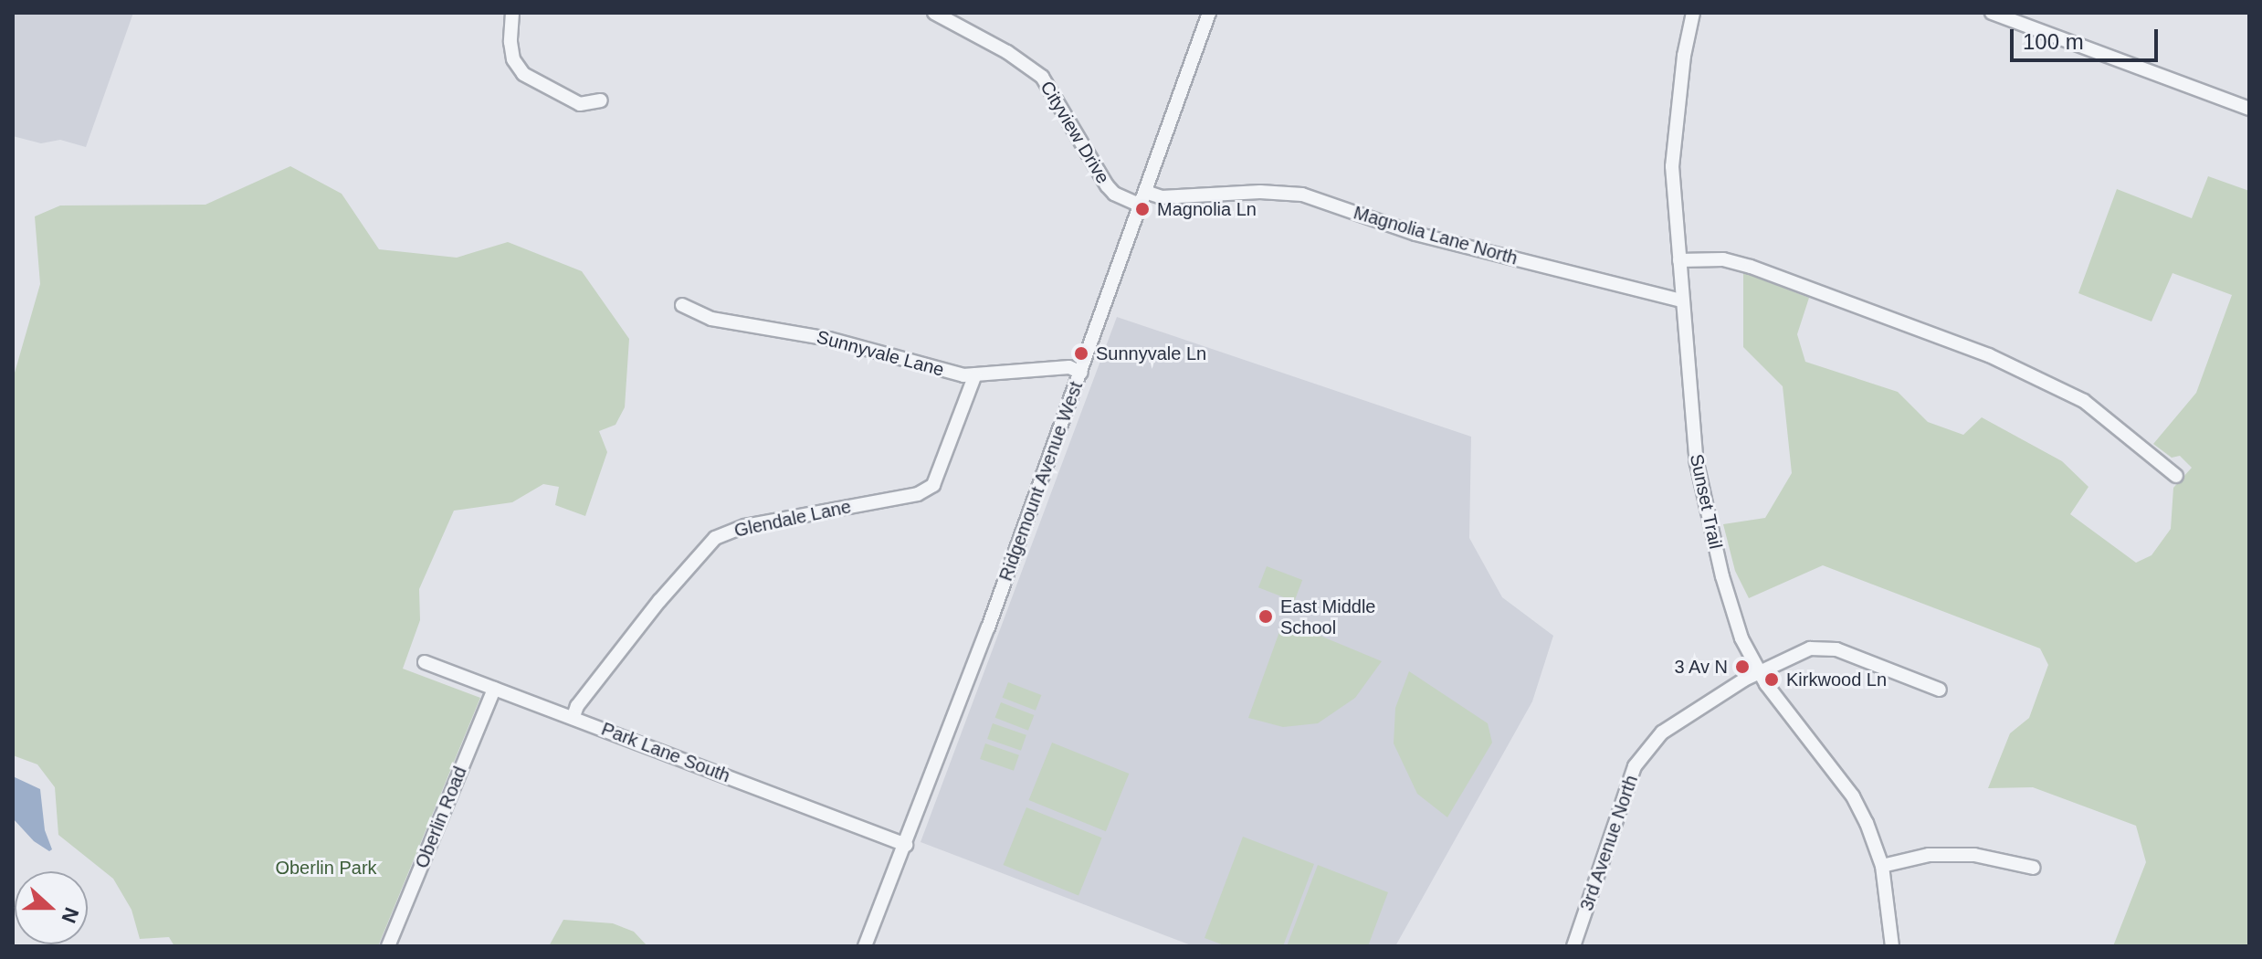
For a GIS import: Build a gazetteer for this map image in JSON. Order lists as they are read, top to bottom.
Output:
{
  "streets": {
    "street": [
      "Cityview Drive",
      "Magnolia Lane North",
      "Sunnyvale Lane",
      "Ridgemount Avenue West",
      "Sunset Trail",
      "Glendale Lane",
      "Park Lane South",
      "Oberlin Road",
      "3rd Avenue North"
    ]
  },
  "crossings": [
    ["Cityview Drive", "Ridgemount Avenue West"],
    ["Magnolia Lane North", "Ridgemount Avenue West"],
    ["Magnolia Lane North", "Sunset Trail"],
    ["Sunnyvale Lane", "Ridgemount Avenue West"],
    ["Sunnyvale Lane", "Glendale Lane"],
    ["Ridgemount Avenue West", "Park Lane South"],
    ["Sunset Trail", "3rd Avenue North"],
    ["Glendale Lane", "Park Lane South"],
    ["Park Lane South", "Oberlin Road"]
  ],
  "parks": ["Oberlin Park"],
  "places": [
    "Magnolia Ln",
    "Sunnyvale Ln",
    "East Middle School",
    "3 Av N",
    "Kirkwood Ln"
  ],
  "scale_bar": "100 m",
  "north": "right"
}
